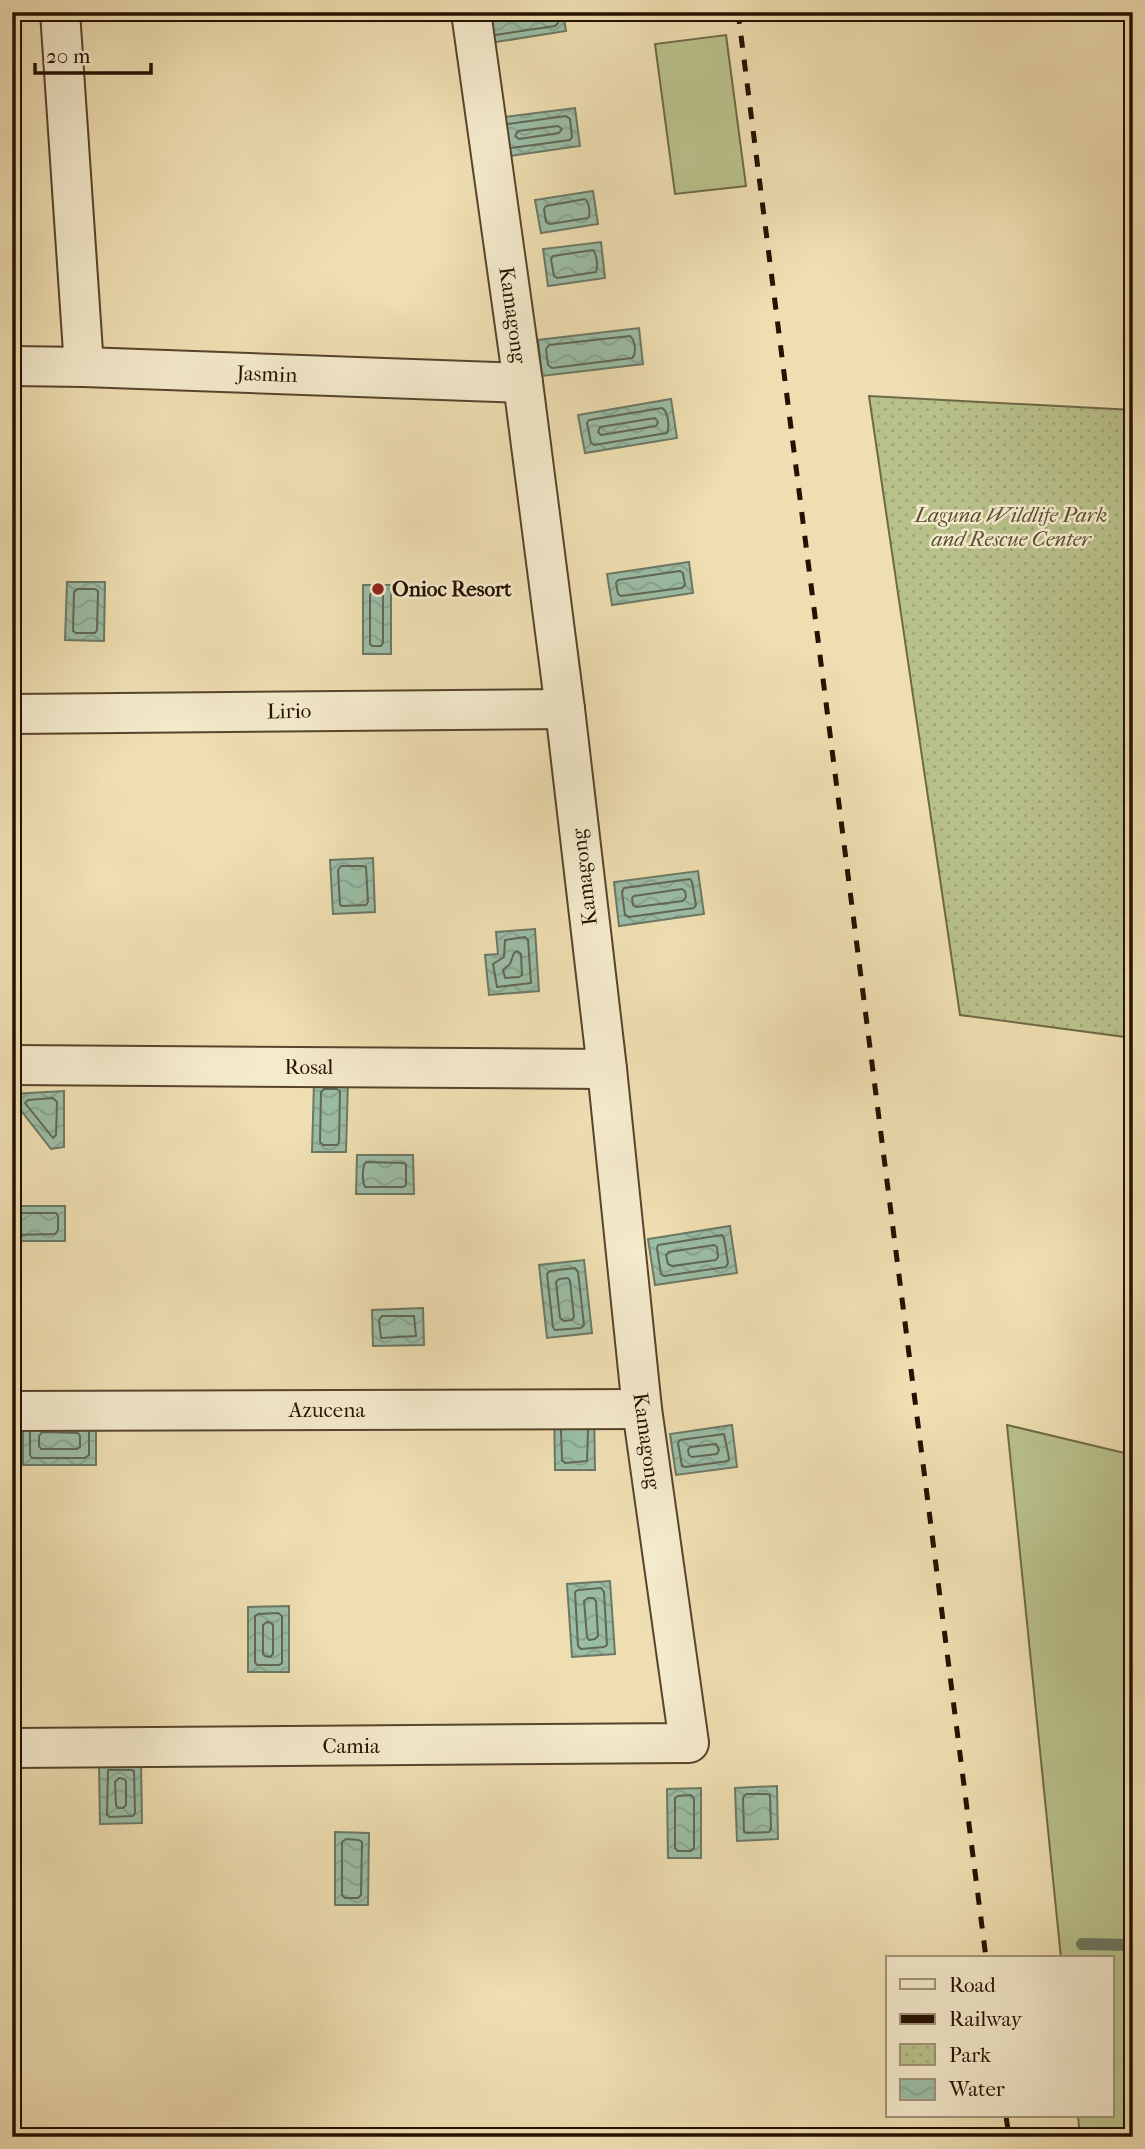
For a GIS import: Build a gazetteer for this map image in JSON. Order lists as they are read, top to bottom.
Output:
{
  "streets": {
    "street": [
      "Kamagong",
      "Jasmin",
      "Lirio",
      "Rosal",
      "Azucena",
      "Camia"
    ]
  },
  "crossings": [
    ["Kamagong", "Jasmin"],
    ["Kamagong", "Lirio"],
    ["Kamagong", "Rosal"],
    ["Kamagong", "Azucena"],
    ["Kamagong", "Camia"]
  ],
  "parks": ["Laguna Wildlife Park and Rescue Center"],
  "places": ["Onioc Resort"],
  "legend": [
    "Road",
    "Railway",
    "Park",
    "Water"
  ],
  "scale_bar": "20 m"
}
